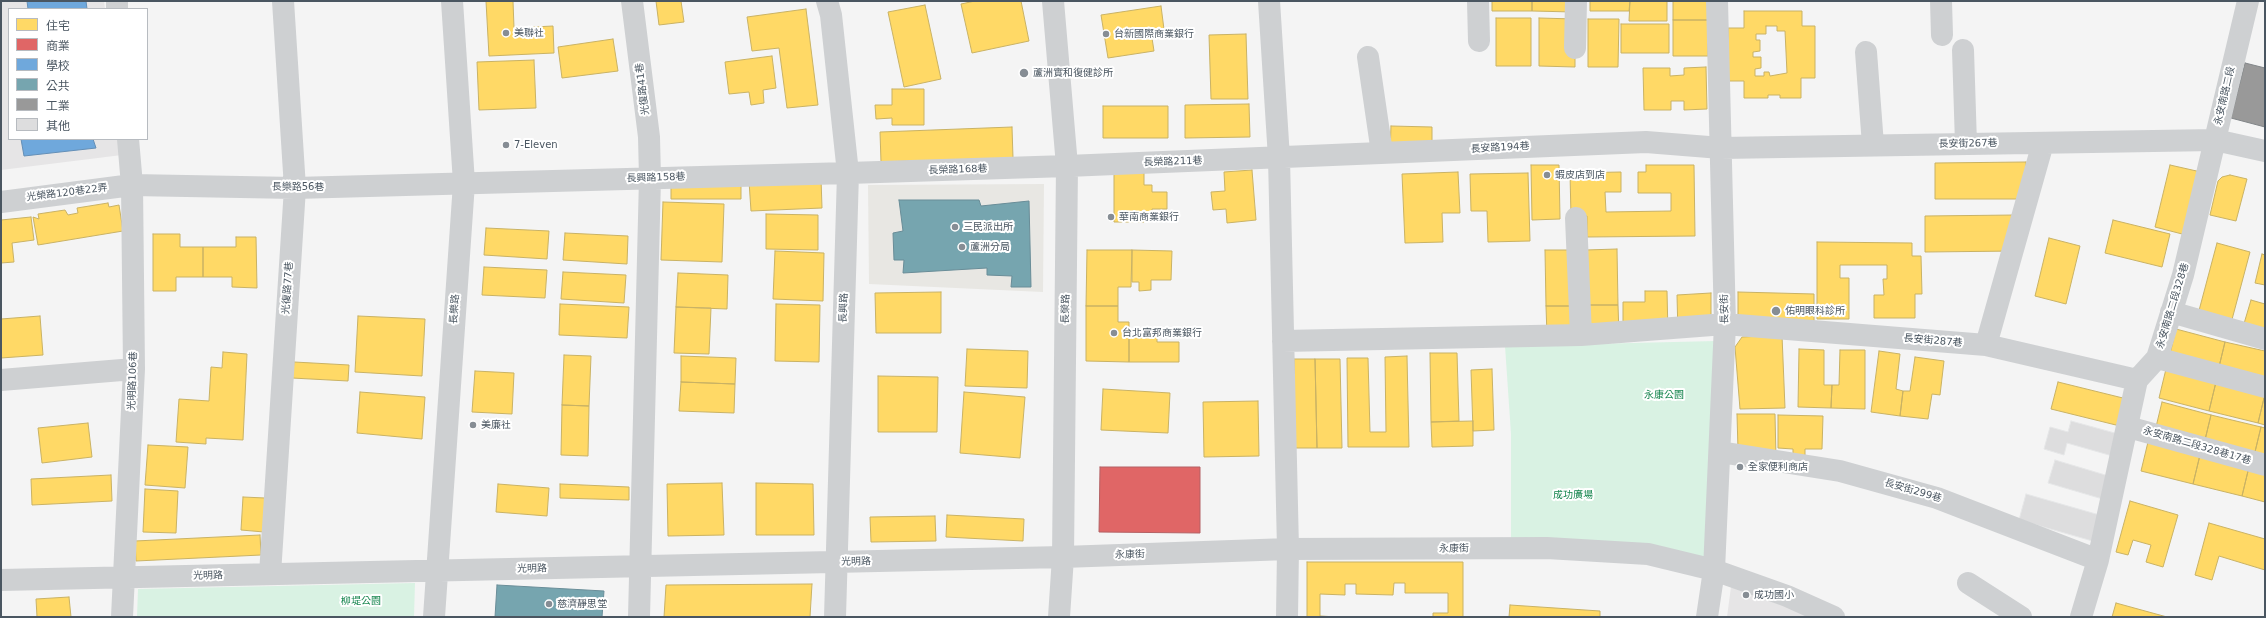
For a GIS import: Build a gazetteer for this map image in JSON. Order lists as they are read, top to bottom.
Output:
{
  "streets": {
    "street": [
      "光復路41巷",
      "永安南路二段",
      "長安街267巷",
      "長安路194巷",
      "長榮路211巷",
      "長榮路168巷",
      "長興路158巷",
      "長樂路56巷",
      "光榮路120巷22弄",
      "光復路77巷",
      "永安南路二段328巷",
      "長興路",
      "長樂路",
      "長榮路",
      "長安街",
      "長安街287巷",
      "光明路106巷",
      "永安南路二段328巷17巷",
      "長安街299巷",
      "永康街",
      "光明路"
    ]
  },
  "crossings": [
    ["光復路41巷", "長興路158巷"],
    ["光復路41巷", "光明路"],
    ["永安南路二段", "長安街267巷"],
    ["永安南路二段", "永安南路二段328巷"],
    ["長安街267巷", "長安路194巷"],
    ["長安街267巷", "永安南路二段328巷"],
    ["長安街267巷", "長安街"],
    ["長安路194巷", "長榮路211巷"],
    ["長安路194巷", "長安街"],
    ["長榮路211巷", "長榮路168巷"],
    ["長榮路211巷", "長榮路"],
    ["長榮路168巷", "長興路158巷"],
    ["長榮路168巷", "長興路"],
    ["長榮路168巷", "長榮路"],
    ["長興路158巷", "長樂路56巷"],
    ["長興路158巷", "長興路"],
    ["長興路158巷", "長樂路"],
    ["長樂路56巷", "光榮路120巷22弄"],
    ["長樂路56巷", "光復路77巷"],
    ["長樂路56巷", "長樂路"],
    ["長樂路56巷", "光明路106巷"],
    ["光榮路120巷22弄", "光明路106巷"],
    ["光復路77巷", "光明路"],
    ["永安南路二段328巷", "長安街287巷"],
    ["長興路", "光明路"],
    ["長樂路", "光明路"],
    ["長榮路", "永康街"],
    ["長榮路", "光明路"],
    ["長安街", "長安街287巷"],
    ["長安街", "長安街299巷"],
    ["長安街", "永康街"],
    ["光明路106巷", "光明路"],
    ["永康街", "光明路"]
  ],
  "parks": ["永康公園", "成功廣場", "柳堤公園"],
  "places": [
    "美聯社",
    "台新國際商業銀行",
    "蘆洲實和復健診所",
    "7-Eleven",
    "蝦皮店到店",
    "華南商業銀行",
    "三民派出所",
    "蘆洲分局",
    "佑明眼科診所",
    "台北富邦商業銀行",
    "美廉社",
    "全家便利商店",
    "成功國小",
    "慈濟靜思堂"
  ],
  "legend": [
    "住宅",
    "商業",
    "學校",
    "公共",
    "工業",
    "其他"
  ]
}
